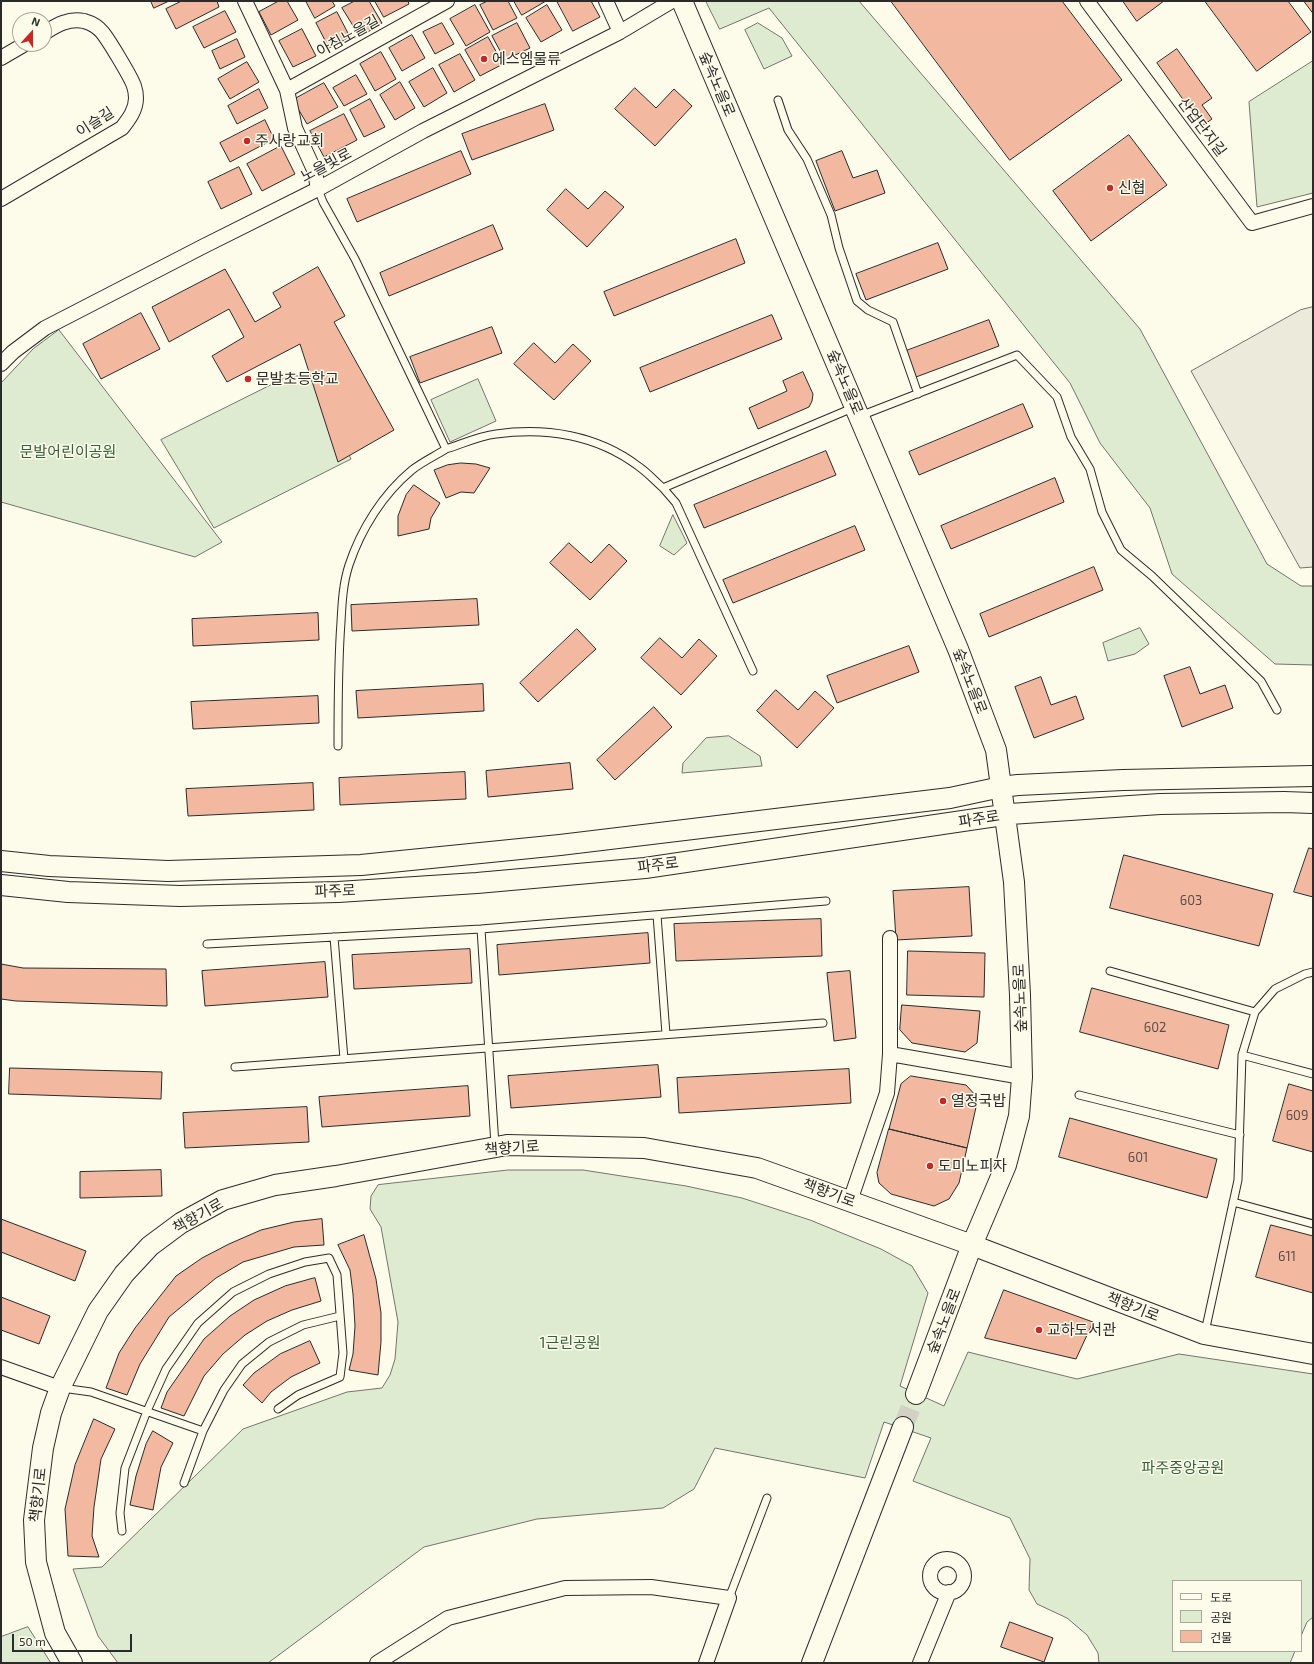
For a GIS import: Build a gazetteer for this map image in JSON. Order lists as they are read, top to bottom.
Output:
{
  "streets": {
    "street": [
      "아침노을길",
      "숲속노을로",
      "이슬길",
      "산업단지길",
      "노을빛로",
      "파주로",
      "책향기로"
    ]
  },
  "crossings": [
    ["숲속노을로", "파주로"],
    ["숲속노을로", "책향기로"]
  ],
  "parks": ["문발어린이공원", "1근린공원", "파주중앙공원"],
  "places": [
    "에스엠물류",
    "주사랑교회",
    "신협",
    "문발초등학교",
    "열정국밥",
    "도미노피자",
    "교하도서관"
  ],
  "house_numbers": [
    "603",
    "602",
    "609",
    "601",
    "611"
  ],
  "legend": ["도로", "공원", "건물"],
  "scale_bar": "50 m",
  "north": "top"
}
